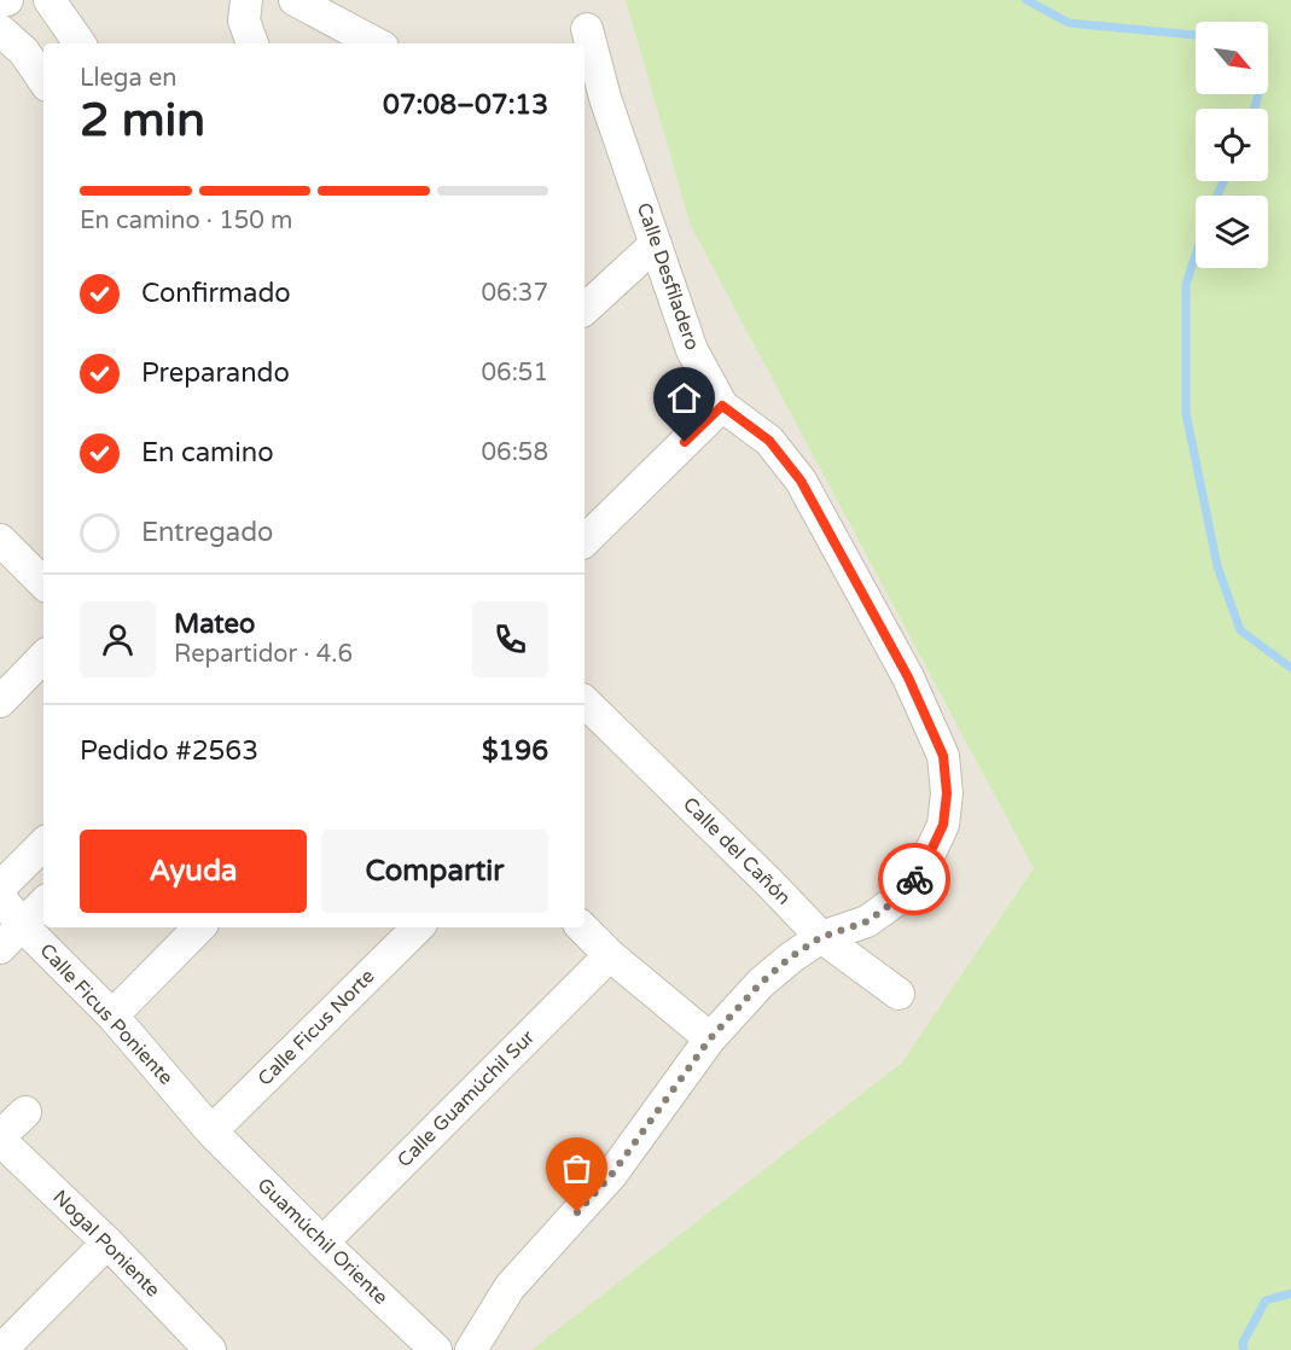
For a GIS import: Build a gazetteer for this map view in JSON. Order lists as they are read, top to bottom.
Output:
{
  "streets": {
    "street": [
      "Calle Desfiladero",
      "Calle del Cañón",
      "Calle Ficus Poniente",
      "Calle Ficus Norte",
      "Calle Guamúchil Sur",
      "Guamúchil Oriente",
      "Nogal Poniente"
    ]
  },
  "crossings": [
    ["Calle Desfiladero", "Calle del Cañón"],
    ["Calle Ficus Poniente", "Calle Ficus Norte"],
    ["Calle Ficus Poniente", "Guamúchil Oriente"],
    ["Calle Ficus Norte", "Guamúchil Oriente"],
    ["Calle Guamúchil Sur", "Guamúchil Oriente"]
  ],
  "north": "bottom right",
  "page": {
    "heading": ["2 min", "Llega en", "07:08–07:13"],
    "panel": [
      "Mateo",
      "Repartidor · 4.6",
      "Pedido #2563",
      "$196"
    ],
    "bar": "En camino · 150 m",
    "list": [
      ["Confirmado", "06:37"],
      ["Preparando", "06:51"],
      ["En camino", "06:58"],
      "Entregado"
    ],
    "buttons": ["Ayuda", "Compartir"]
  }
}
